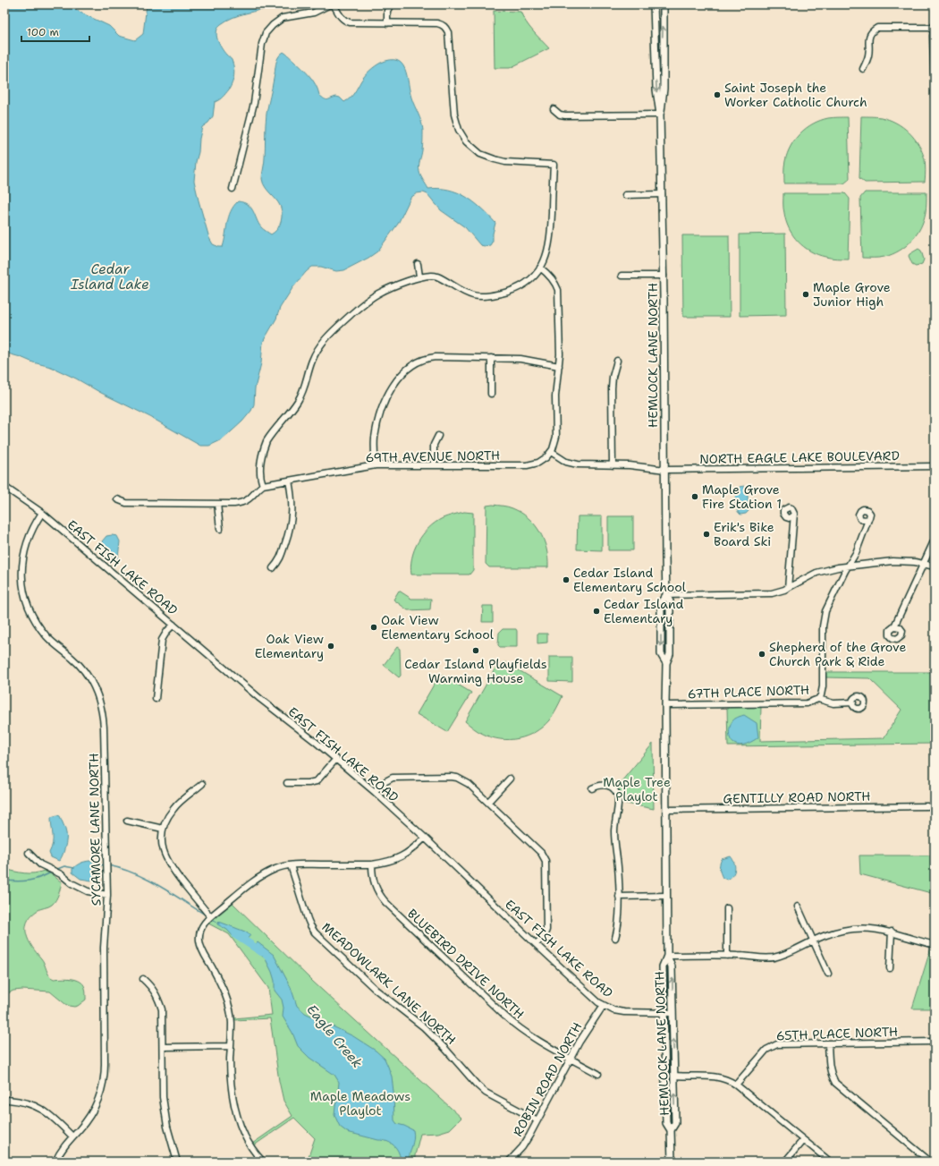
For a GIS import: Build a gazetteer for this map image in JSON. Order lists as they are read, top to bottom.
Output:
{
  "streets": {
    "main road": ["HEMLOCK LANE NORTH"],
    "street": [
      "69TH AVENUE NORTH",
      "NORTH EAGLE LAKE BOULEVARD",
      "EAST FISH LAKE ROAD",
      "67TH PLACE NORTH",
      "GENTILLY ROAD NORTH",
      "SYCAMORE LANE NORTH",
      "BLUEBIRD DRIVE NORTH",
      "MEADOWLARK LANE NORTH",
      "65TH PLACE NORTH",
      "ROBIN ROAD NORTH"
    ]
  },
  "crossings": [
    ["HEMLOCK LANE NORTH", "NORTH EAGLE LAKE BOULEVARD"],
    ["HEMLOCK LANE NORTH", "EAST FISH LAKE ROAD"],
    ["HEMLOCK LANE NORTH", "67TH PLACE NORTH"],
    ["HEMLOCK LANE NORTH", "GENTILLY ROAD NORTH"],
    ["EAST FISH LAKE ROAD", "SYCAMORE LANE NORTH"],
    ["EAST FISH LAKE ROAD", "ROBIN ROAD NORTH"],
    ["BLUEBIRD DRIVE NORTH", "ROBIN ROAD NORTH"],
    ["MEADOWLARK LANE NORTH", "ROBIN ROAD NORTH"]
  ],
  "water": ["Cedar Island Lake", "Eagle Creek"],
  "parks": ["Maple Tree Playlot", "Maple Meadows Playlot"],
  "places": [
    "Saint Joseph the Worker Catholic Church",
    "Maple Grove Junior High",
    "Maple Grove Fire Station 1",
    "Erik's Bike Board Ski",
    "Cedar Island Elementary School",
    "Cedar Island Elementary",
    "Oak View Elementary School",
    "Oak View Elementary",
    "Cedar Island Playfields Warming House",
    "Shepherd of the Grove Church Park & Ride"
  ],
  "scale_bar": "100 m"
}
